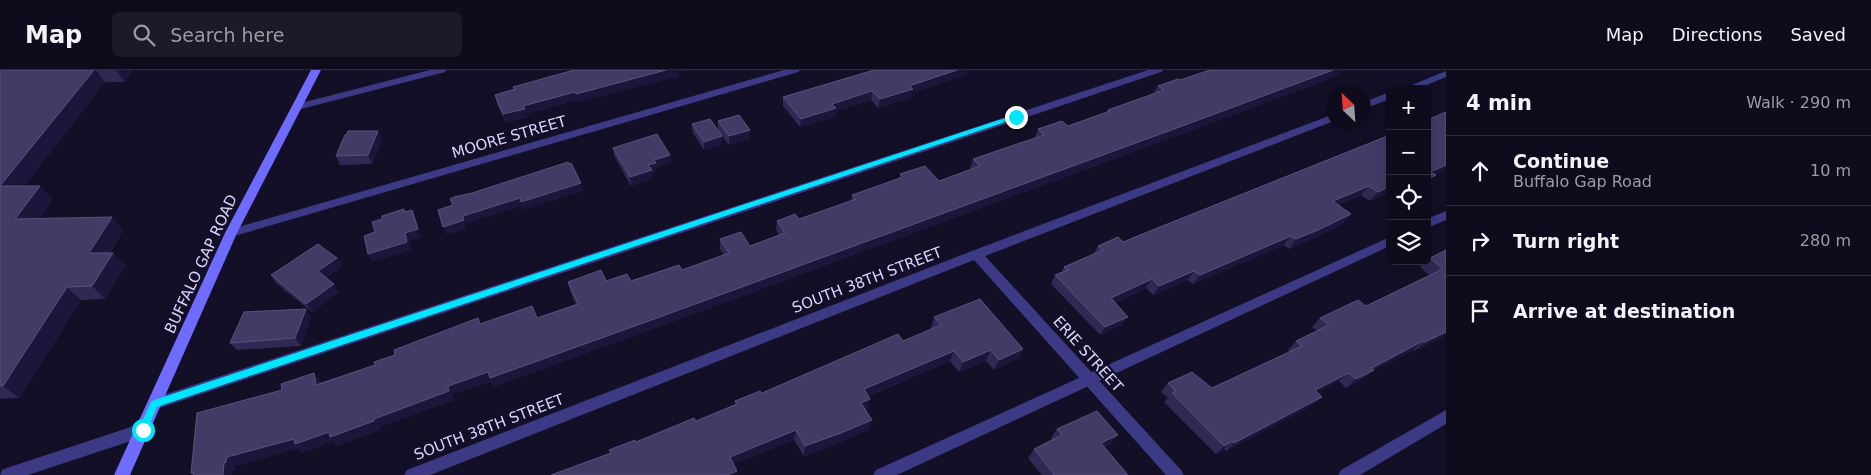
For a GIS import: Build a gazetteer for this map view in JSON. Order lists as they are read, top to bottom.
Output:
{
  "streets": {
    "main road": ["BUFFALO GAP ROAD"],
    "street": ["MOORE STREET", "SOUTH 38TH STREET", "ERIE STREET"]
  },
  "crossings": [
    ["MOORE STREET", "BUFFALO GAP ROAD"],
    ["SOUTH 38TH STREET", "ERIE STREET"]
  ],
  "north": "top left",
  "page": {
    "header": "Map",
    "search": "Search here",
    "nav": ["Map", "Directions", "Saved"],
    "heading": ["4 min", "Walk · 290 m"],
    "map_buttons": ["+", "−"],
    "list": [
      ["Continue", "Buffalo Gap Road", "10 m"],
      ["Turn right", "280 m"],
      "Arrive at destination"
    ]
  }
}
